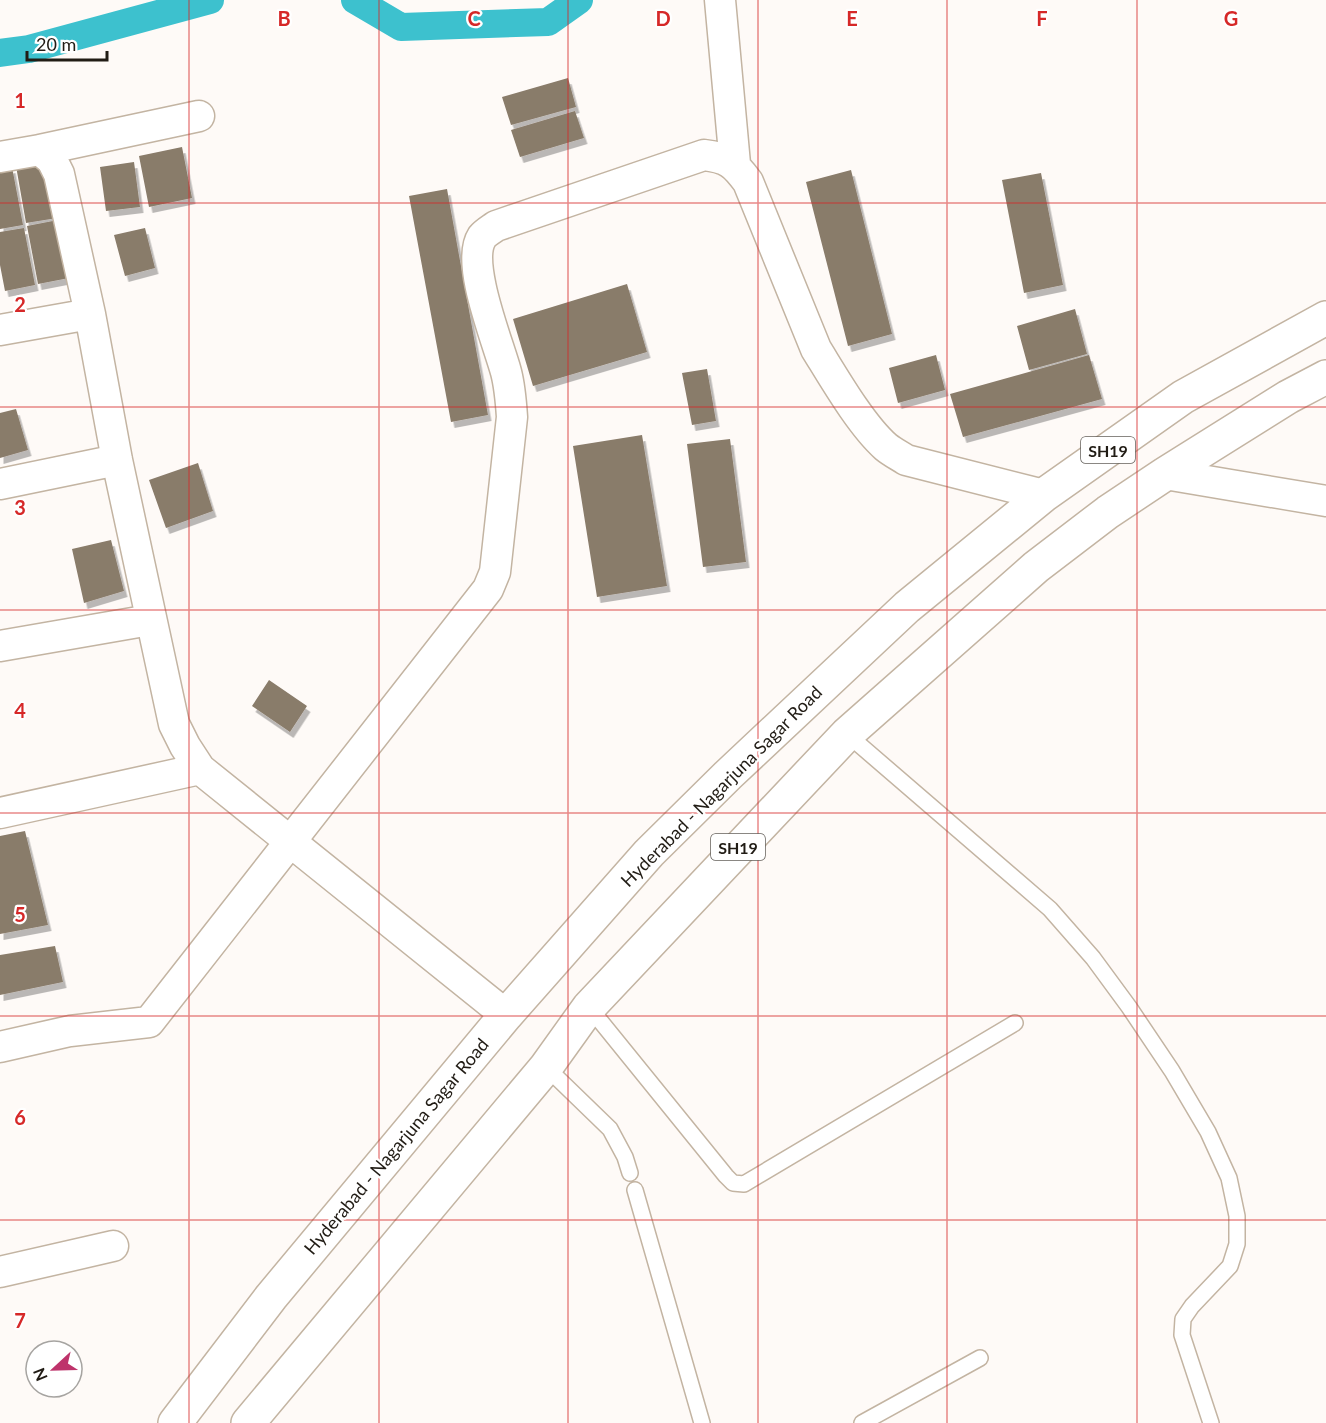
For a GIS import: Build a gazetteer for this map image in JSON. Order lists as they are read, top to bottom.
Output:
{
  "streets": {
    "main road": ["SH19", "Hyderabad - Nagarjuna Sagar Road"]
  },
  "scale_bar": "20 m",
  "north": "left",
  "grid": {
    "columns": [
      "B",
      "C",
      "D",
      "E",
      "F",
      "G"
    ],
    "rows": [
      "1",
      "2",
      "3",
      "4",
      "5",
      "6",
      "7"
    ]
  }
}
